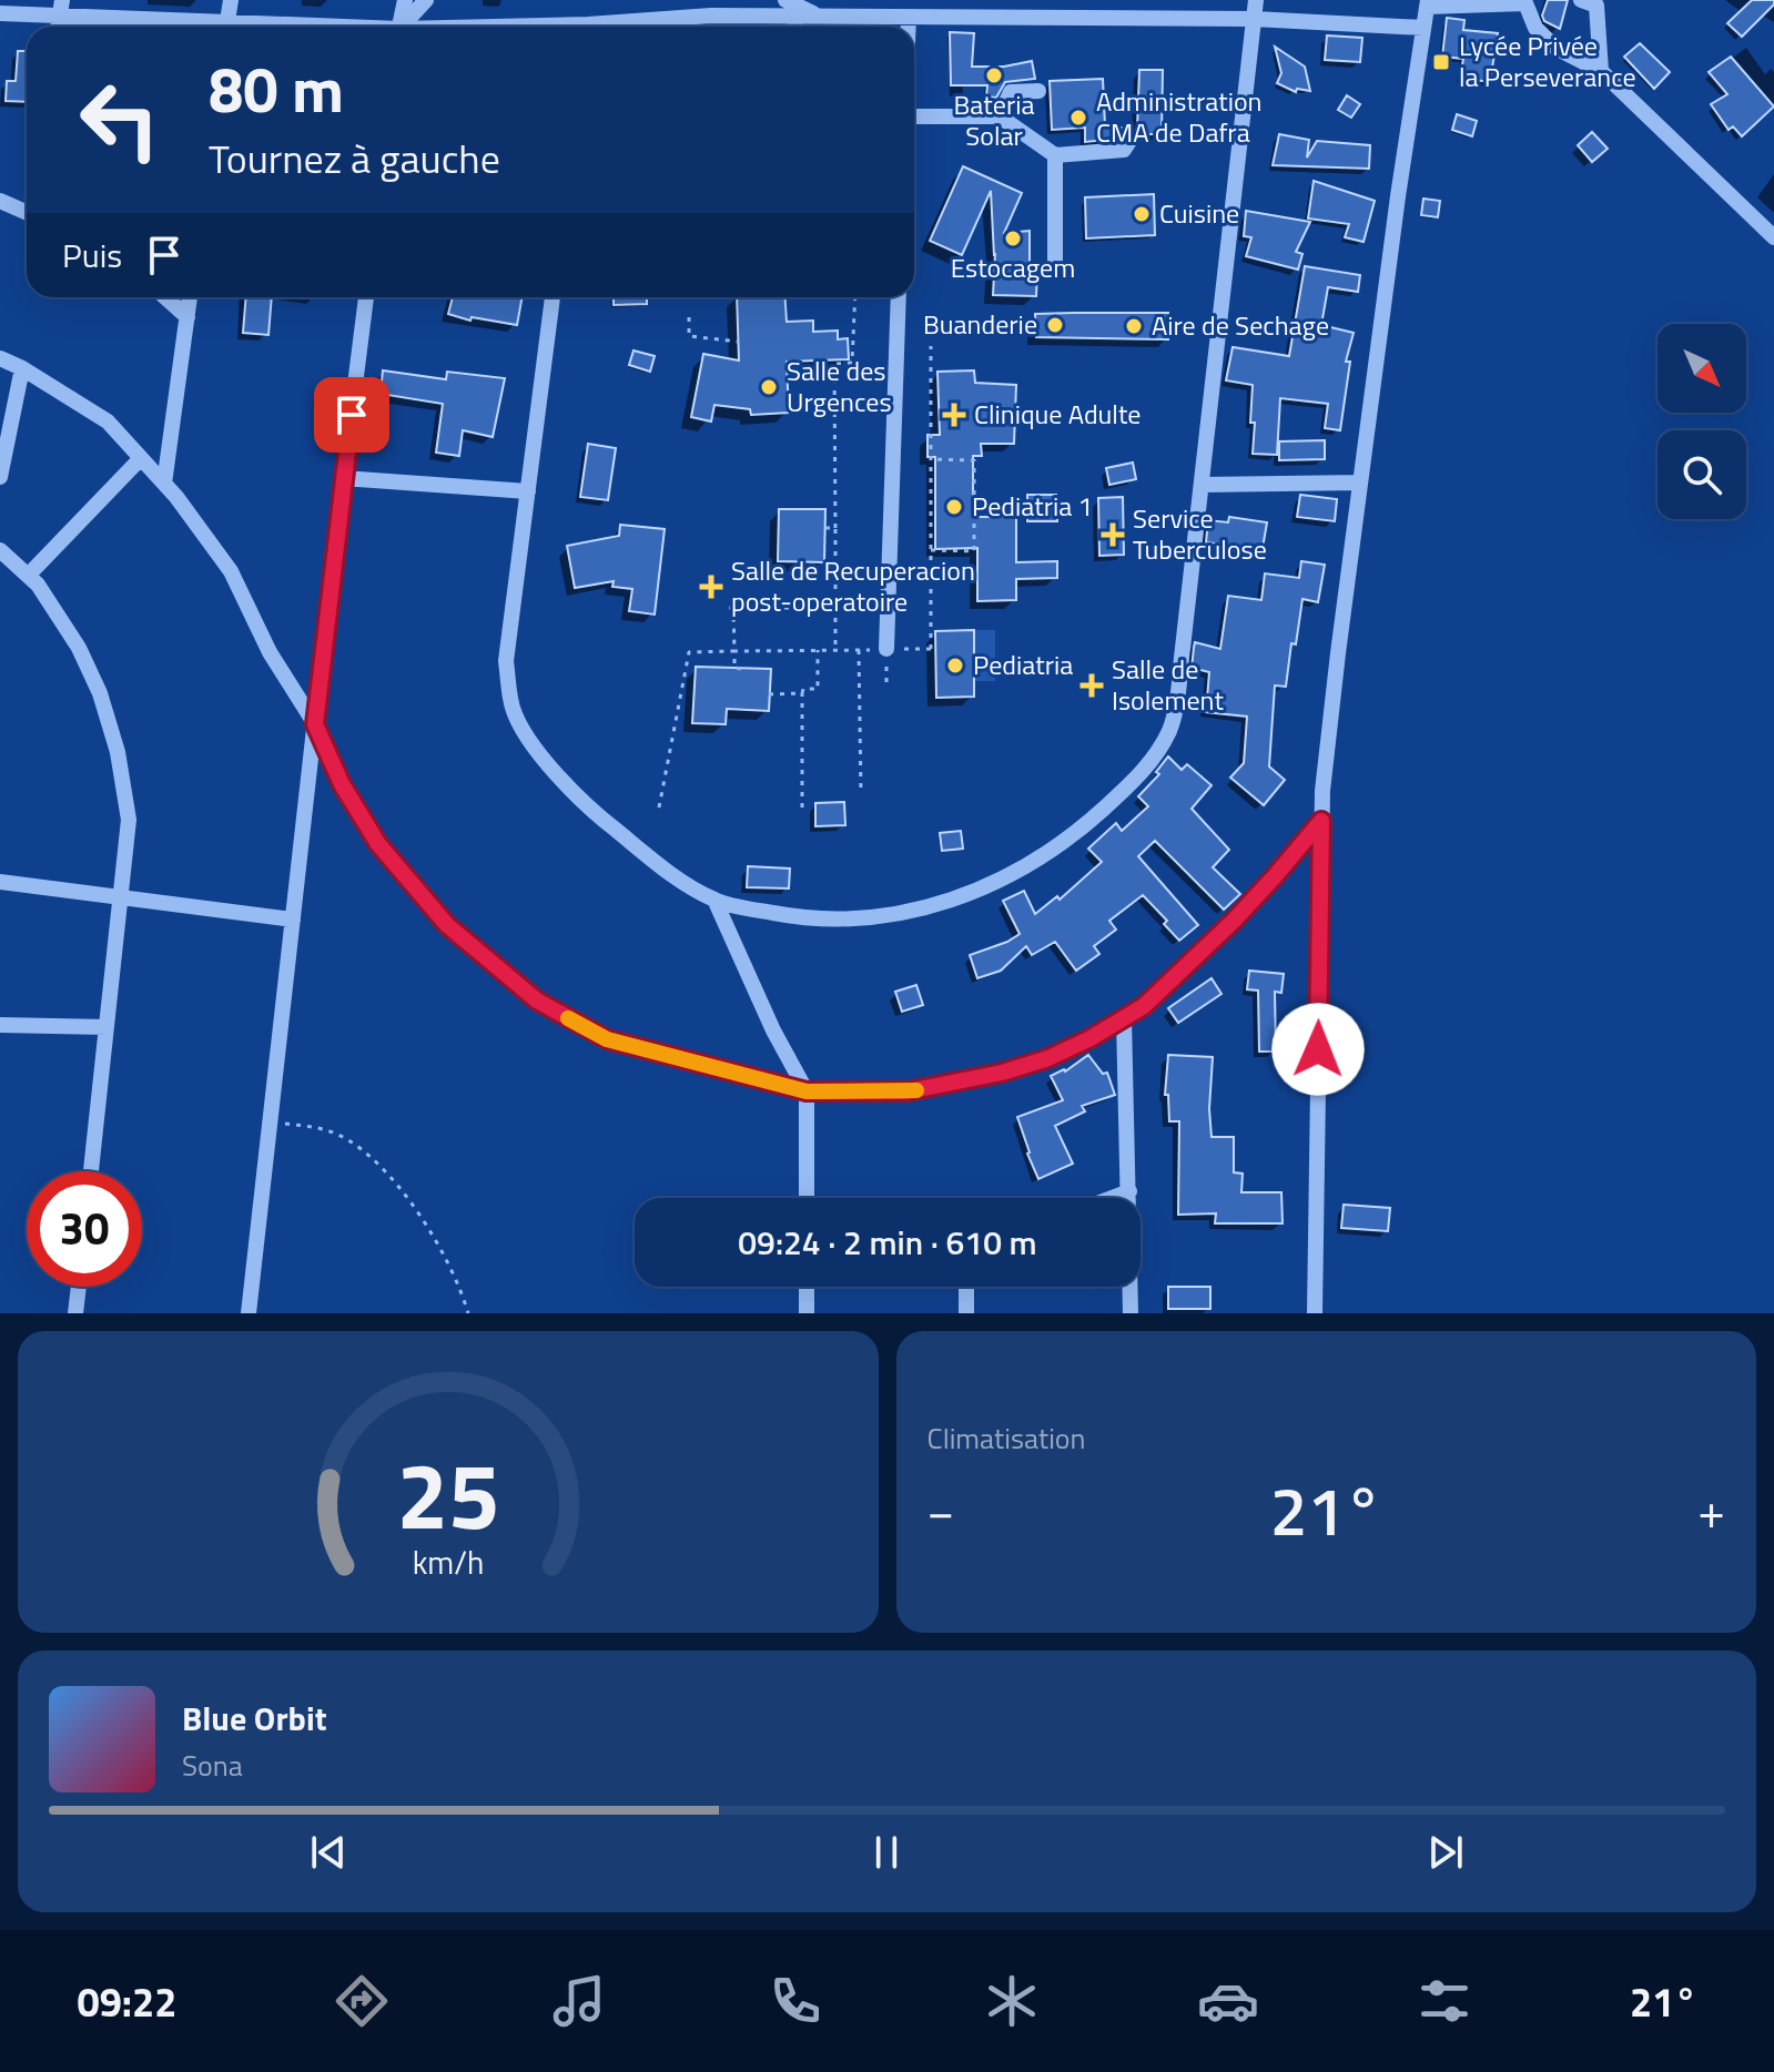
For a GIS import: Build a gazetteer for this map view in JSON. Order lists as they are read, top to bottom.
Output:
{
  "places": {
    "transit": ["Lycée Privée la Perseverance"],
    "other": [
      "Bateria Solar",
      "Administration CMA de Dafra",
      "Cuisine",
      "Estocagem",
      "Buanderie",
      "Aire de Sechage",
      "Salle des Urgences",
      "Pediatria 1",
      "Pediatria"
    ],
    "health": [
      "Clinique Adulte",
      "Service Tuberculose",
      "Salle de Recuperacion post-operatoire",
      "Salle de Isolement"
    ]
  },
  "north": "bottom right",
  "page": {
    "turn": ["80 m", "Tournez à gauche"],
    "then": "Puis",
    "limit": "30",
    "trip": "09:24 · 2 min · 610 m",
    "tile": "Climatisation",
    "heat": ["−", "21°", "+"],
    "song": ["Blue Orbit", "Sona"],
    "tabs": ["09:22", "21°"],
    "gauge": ["25", "km/h"]
  }
}
